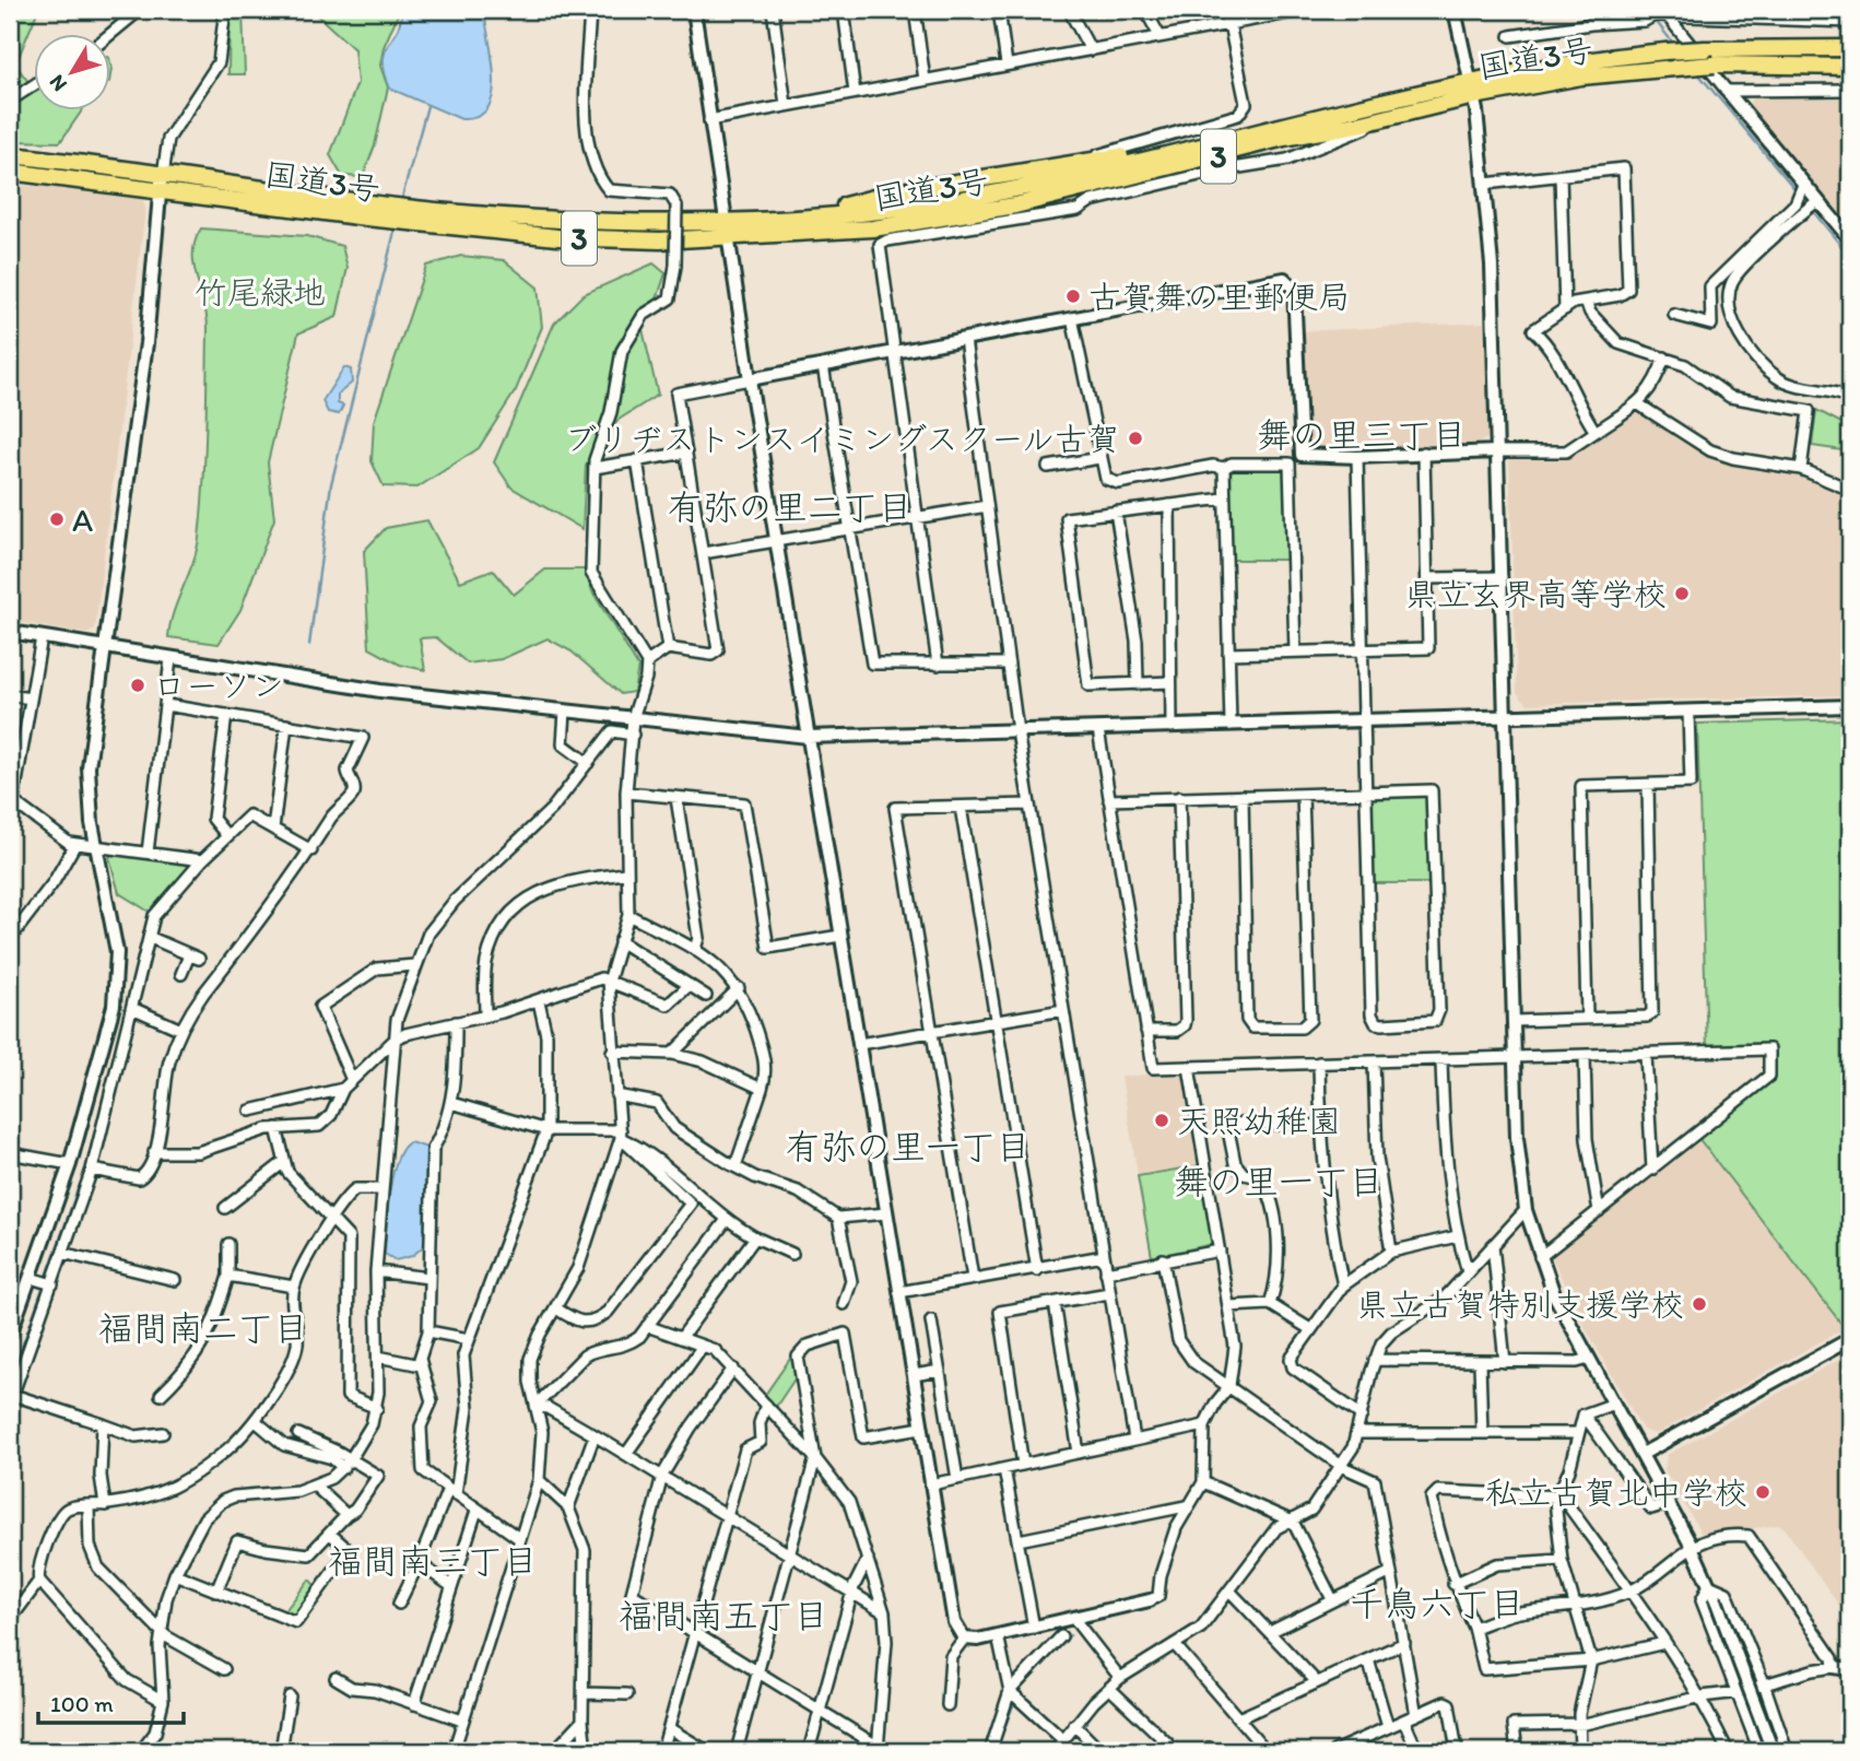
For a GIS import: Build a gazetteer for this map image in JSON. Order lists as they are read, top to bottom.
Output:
{
  "streets": {
    "highway": ["国道3号", "3"]
  },
  "districts": [
    "舞の里三丁目",
    "有弥の里二丁目",
    "有弥の里一丁目",
    "舞の里一丁目",
    "福間南二丁目",
    "福間南三丁目",
    "千鳥六丁目",
    "福間南五丁目"
  ],
  "parks": ["竹尾緑地"],
  "places": [
    "古賀舞の里郵便局",
    "ブリヂストンスイミングスクール古賀",
    "A",
    "県立玄界高等学校",
    "ローソン",
    "天照幼稚園",
    "県立古賀特別支援学校",
    "私立古賀北中学校"
  ],
  "scale_bar": "100 m",
  "north": "bottom left"
}
